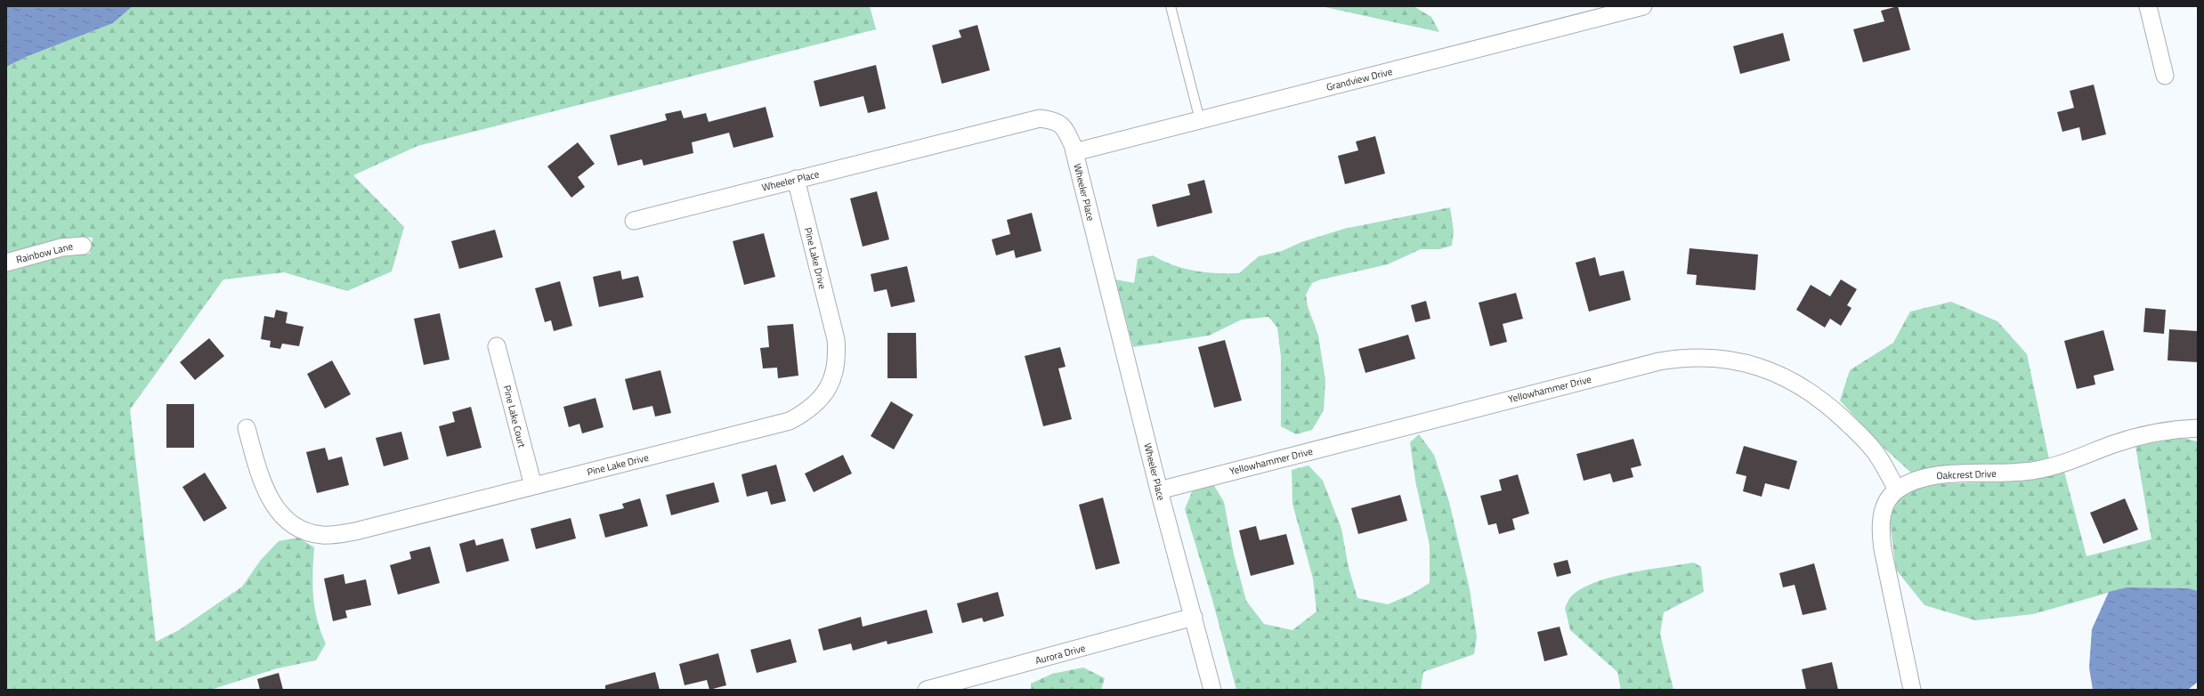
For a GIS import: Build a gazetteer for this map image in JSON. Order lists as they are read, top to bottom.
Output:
{
  "streets": {
    "street": [
      "Grandview Drive",
      "Wheeler Place",
      "Rainbow Lane",
      "Pine Lake Drive",
      "Yellowhammer Drive",
      "Pine Lake Court",
      "Oakcrest Drive",
      "Aurora Drive"
    ]
  },
  "crossings": [
    ["Grandview Drive", "Wheeler Place"],
    ["Wheeler Place", "Pine Lake Drive"],
    ["Wheeler Place", "Yellowhammer Drive"],
    ["Wheeler Place", "Aurora Drive"],
    ["Pine Lake Drive", "Pine Lake Court"],
    ["Yellowhammer Drive", "Oakcrest Drive"]
  ]
}
